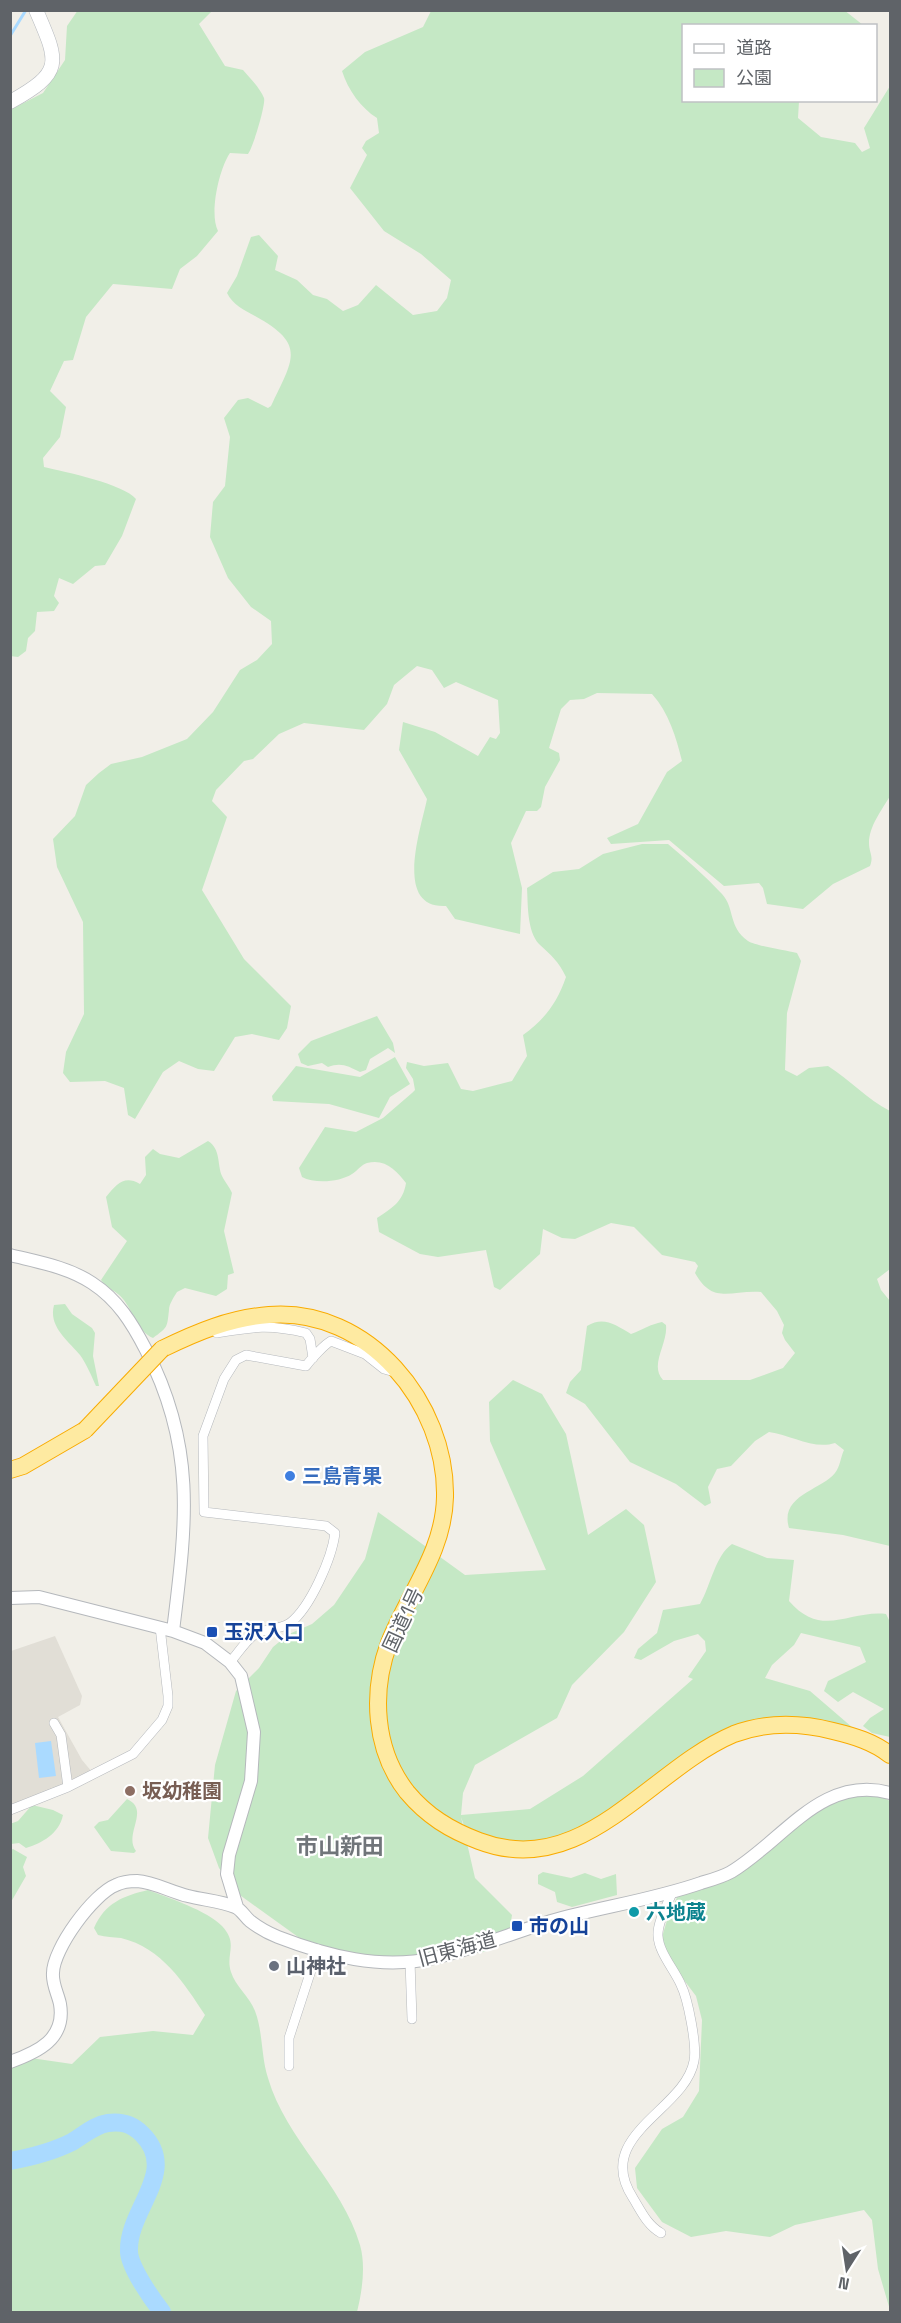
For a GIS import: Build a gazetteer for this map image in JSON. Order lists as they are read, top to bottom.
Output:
{
  "streets": {
    "highway": ["国道1号"],
    "street": ["旧東海道"]
  },
  "districts": ["市山新田"],
  "places": {
    "other": [
      "三島青果",
      "坂幼稚園",
      "六地蔵",
      "山神社"
    ],
    "transit": ["玉沢入口", "市の山"]
  },
  "legend": ["道路", "公園"],
  "north": "bottom"
}
